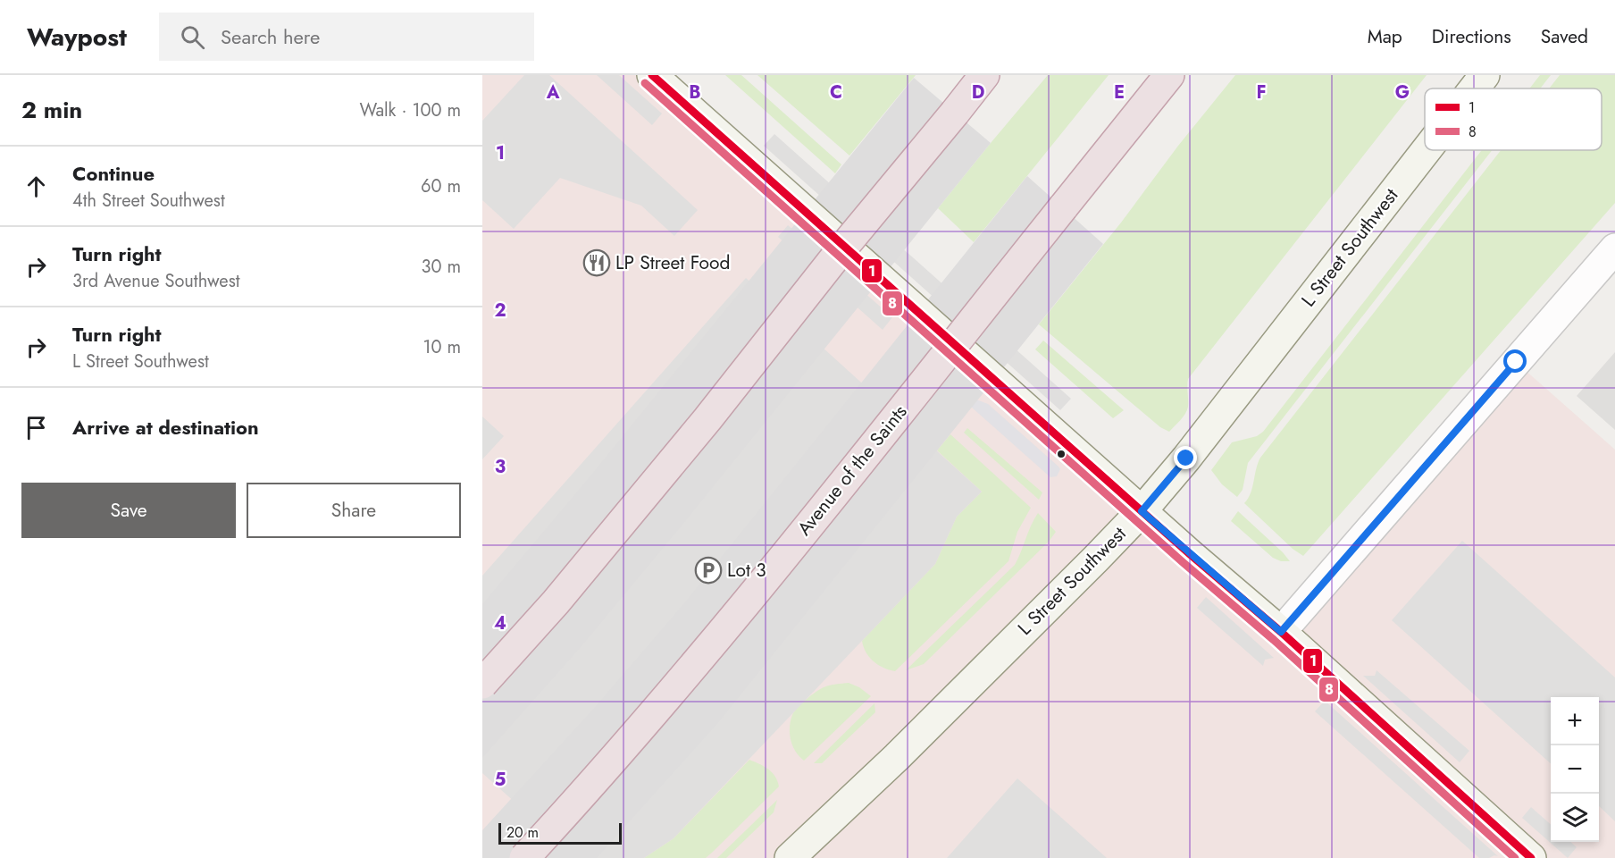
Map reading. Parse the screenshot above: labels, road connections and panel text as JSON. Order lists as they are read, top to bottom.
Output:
{
  "streets": {
    "highway": ["Avenue of the Saints"],
    "main road": ["L Street Southwest"]
  },
  "places": {
    "restaurant": ["LP Street Food"],
    "parking": ["Lot 3"]
  },
  "lines": ["transit line 1", "transit line 8"],
  "legend": ["1", "8"],
  "scale_bar": "20 m",
  "page": {
    "header": "Waypost",
    "search": "Search here",
    "nav": ["Map", "Directions", "Saved"],
    "heading": ["2 min", "Walk · 100 m"],
    "list": [
      ["Continue", "4th Street Southwest", "60 m"],
      ["Turn right", "3rd Avenue Southwest", "30 m"],
      ["Turn right", "L Street Southwest", "10 m"],
      "Arrive at destination"
    ],
    "buttons": ["Save", "Share"],
    "map_buttons": ["+", "−"],
    "scale": "20 m"
  },
  "grid": {
    "columns": [
      "A",
      "B",
      "C",
      "D",
      "E",
      "F",
      "G"
    ],
    "rows": [
      "1",
      "2",
      "3",
      "4",
      "5"
    ]
  }
}
